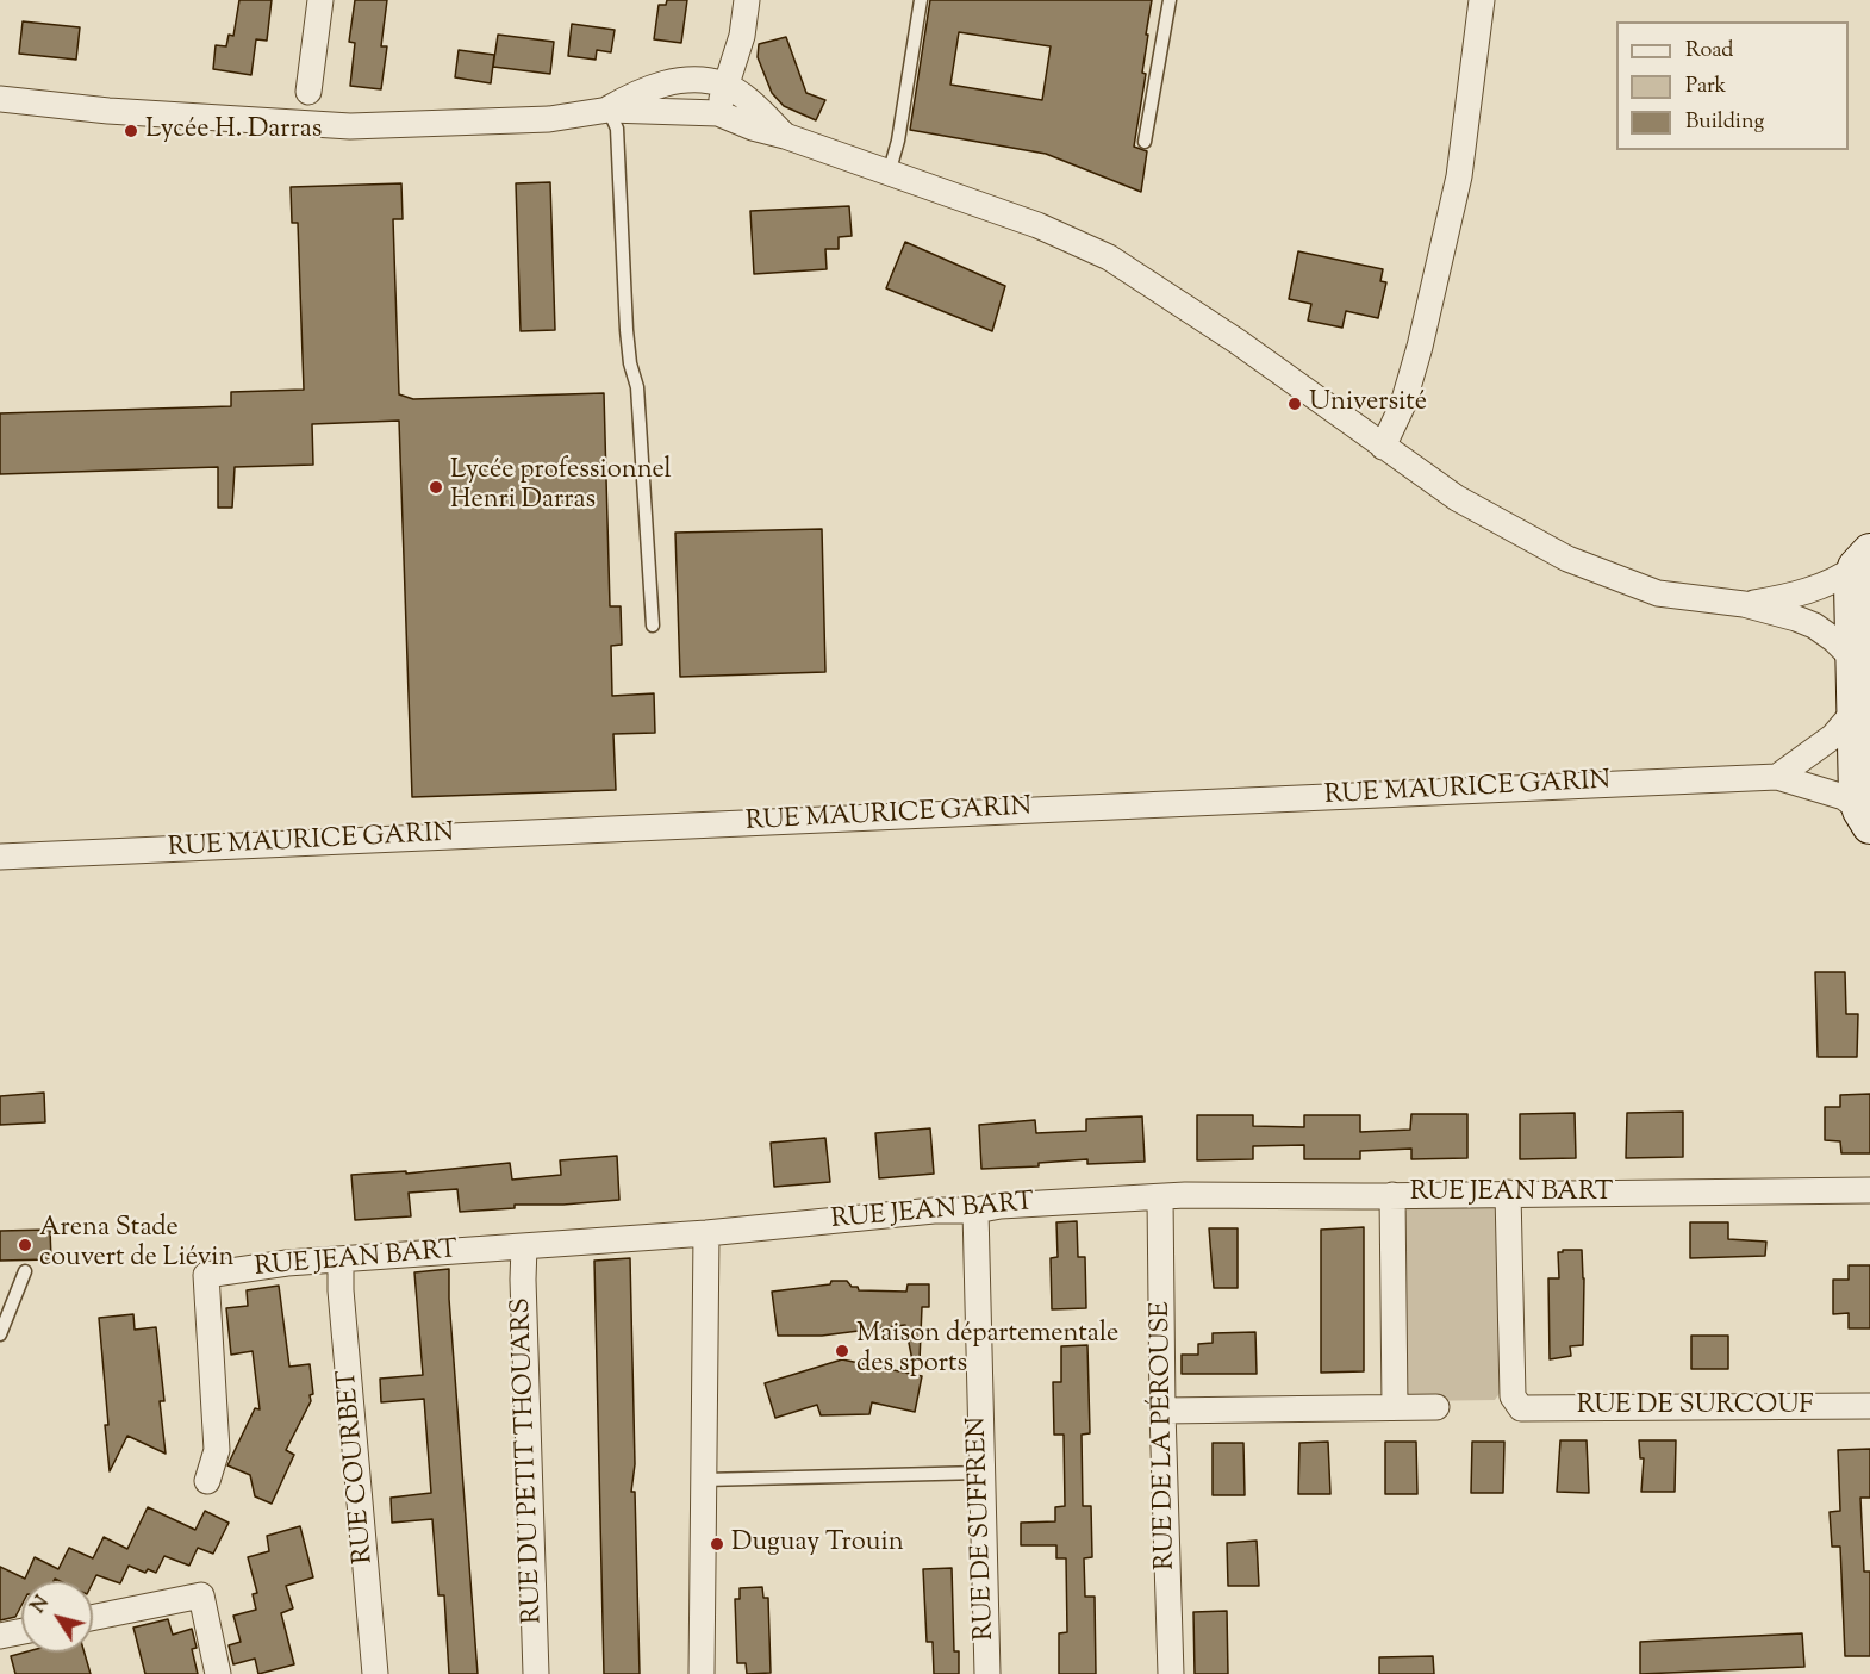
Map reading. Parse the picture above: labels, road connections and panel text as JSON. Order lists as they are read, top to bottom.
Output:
{
  "streets": {
    "street": [
      "RUE MAURICE GARIN",
      "RUE JEAN BART",
      "RUE DE SURCOUF",
      "RUE DE LA PÉROUSE",
      "RUE DU PETIT THOUARS",
      "RUE COURBET",
      "RUE DE SUFFREN"
    ]
  },
  "crossings": [
    ["RUE JEAN BART", "RUE DE SURCOUF"],
    ["RUE JEAN BART", "RUE DE LA PÉROUSE"],
    ["RUE JEAN BART", "RUE DU PETIT THOUARS"],
    ["RUE JEAN BART", "RUE COURBET"],
    ["RUE JEAN BART", "RUE DE SUFFREN"]
  ],
  "places": [
    "Lycée H. Darras",
    "Université",
    "Lycée professionnel Henri Darras",
    "Arena Stade couvert de Liévin",
    "Maison départementale des sports",
    "Duguay Trouin"
  ],
  "legend": ["Road", "Park", "Building"],
  "north": "top left"
}
